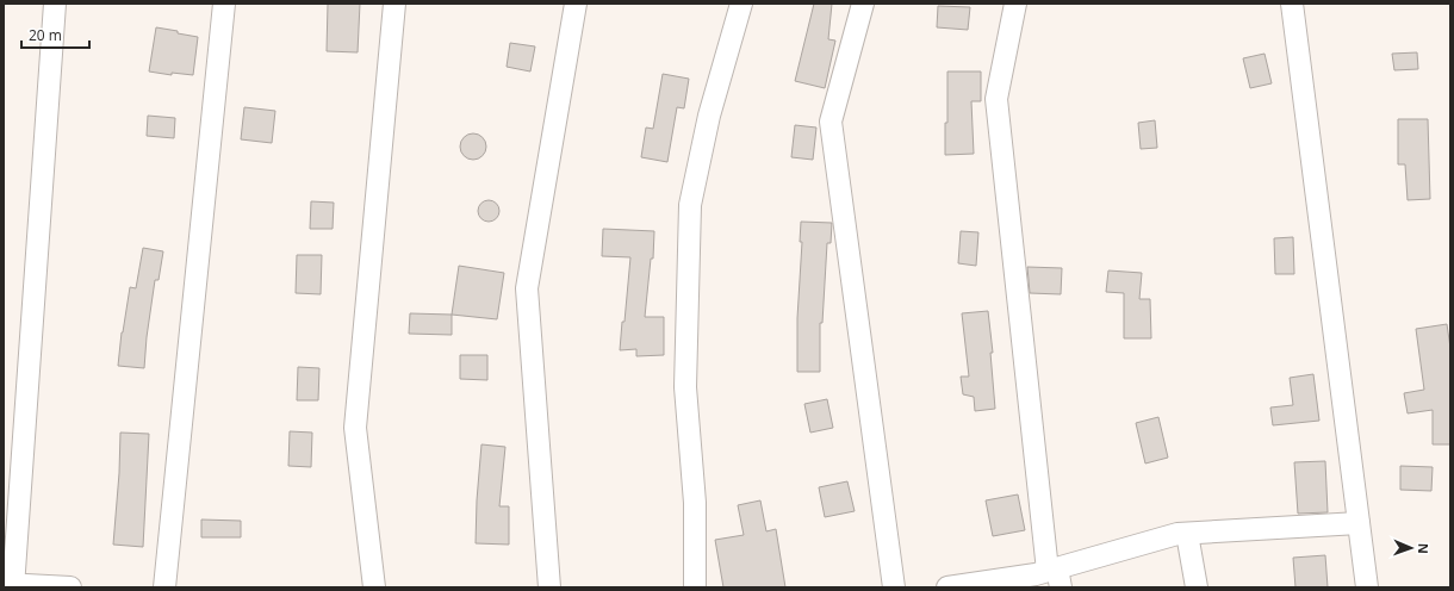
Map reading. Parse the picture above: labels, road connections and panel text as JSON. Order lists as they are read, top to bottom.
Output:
{
  "scale_bar": "20 m",
  "north": "right"
}
